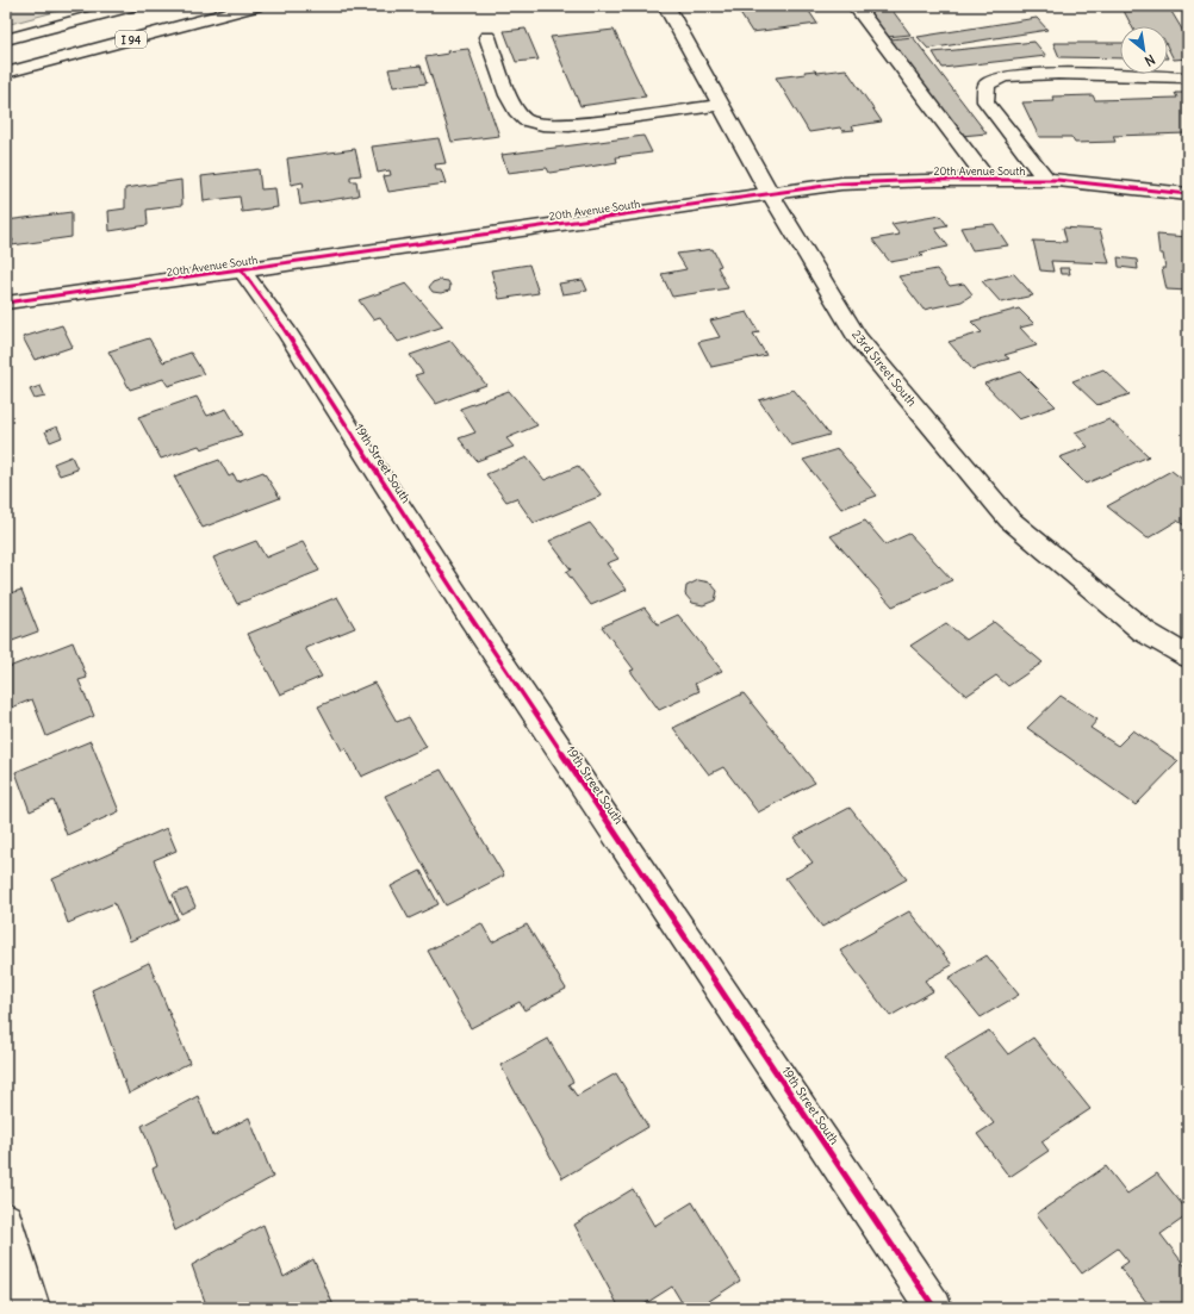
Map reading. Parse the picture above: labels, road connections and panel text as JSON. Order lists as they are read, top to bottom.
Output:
{
  "streets": {
    "main road": [
      "I 94",
      "20th Avenue South",
      "23rd Street South",
      "19th Street South"
    ]
  },
  "crossings": [
    ["20th Avenue South", "23rd Street South"],
    ["20th Avenue South", "19th Street South"]
  ],
  "north": "bottom right"
}
